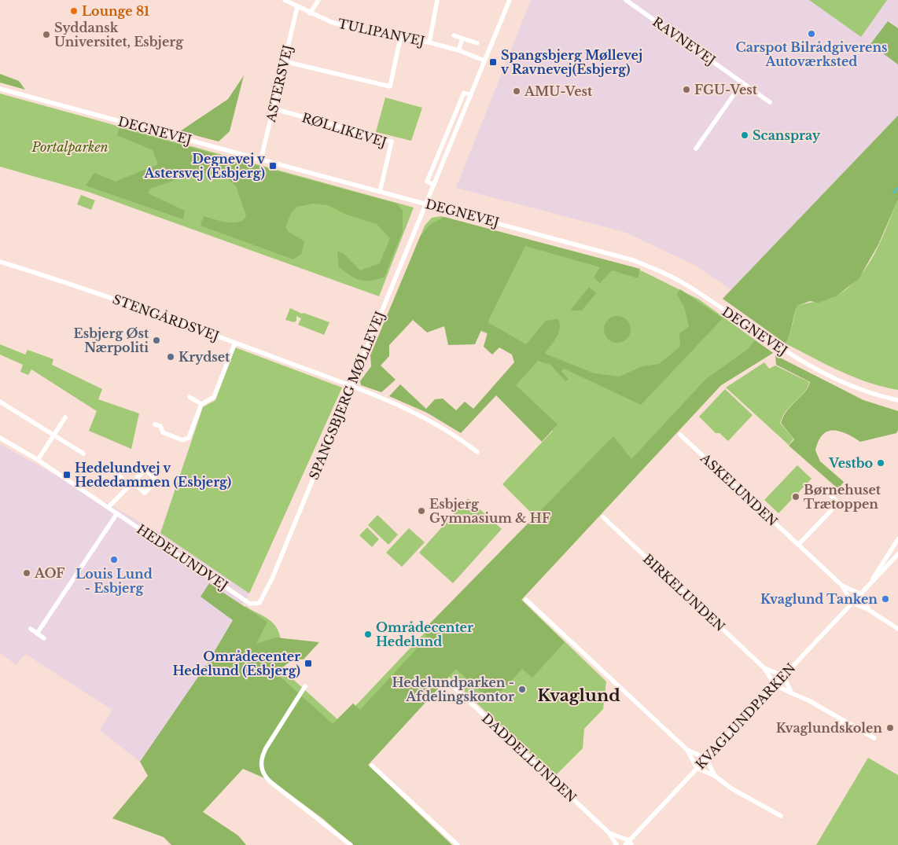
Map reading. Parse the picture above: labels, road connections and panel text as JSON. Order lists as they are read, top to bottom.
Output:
{
  "streets": {
    "street": [
      "TULIPANVEJ",
      "RAVNEVEJ",
      "ASTERSVEJ",
      "RØLLIKEVEJ",
      "DEGNEVEJ",
      "STENGÅRDSVEJ",
      "SPANGSBJERG MØLLEVEJ",
      "ASKELUNDEN",
      "HEDELUNDVEJ",
      "BIRKELUNDEN",
      "KVAGLUNDPARKEN",
      "DADDELLUNDEN"
    ]
  },
  "crossings": [
    ["TULIPANVEJ", "ASTERSVEJ"],
    ["TULIPANVEJ", "SPANGSBJERG MØLLEVEJ"],
    ["ASTERSVEJ", "RØLLIKEVEJ"],
    ["ASTERSVEJ", "DEGNEVEJ"],
    ["RØLLIKEVEJ", "DEGNEVEJ"],
    ["DEGNEVEJ", "SPANGSBJERG MØLLEVEJ"],
    ["STENGÅRDSVEJ", "SPANGSBJERG MØLLEVEJ"],
    ["SPANGSBJERG MØLLEVEJ", "HEDELUNDVEJ"],
    ["ASKELUNDEN", "KVAGLUNDPARKEN"],
    ["BIRKELUNDEN", "KVAGLUNDPARKEN"],
    ["KVAGLUNDPARKEN", "DADDELLUNDEN"]
  ],
  "districts": ["Kvaglund"],
  "parks": ["Portalparken"],
  "places": {
    "other": [
      "Lounge 81",
      "Carspot Bilrådgiverens Autoværksted",
      "Syddansk Universitet, Esbjerg",
      "FGU-Vest",
      "AMU-Vest",
      "Scanspray",
      "Esbjerg Øst Nærpoliti",
      "Krydset",
      "Vestbo",
      "Børnehuset Trætoppen",
      "Esbjerg Gymnasium & HF",
      "Louis Lund - Esbjerg",
      "AOF",
      "Kvaglund Tanken",
      "Områdecenter Hedelund",
      "Hedelundparken - Afdelingskontor",
      "Kvaglundskolen"
    ],
    "transit": [
      "Spangsbjerg Møllevej v Ravnevej(Esbjerg)",
      "Degnevej v Astersvej (Esbjerg)",
      "Hedelundvej v Hededammen (Esbjerg)",
      "Områdecenter Hedelund (Esbjerg)"
    ]
  }
}
